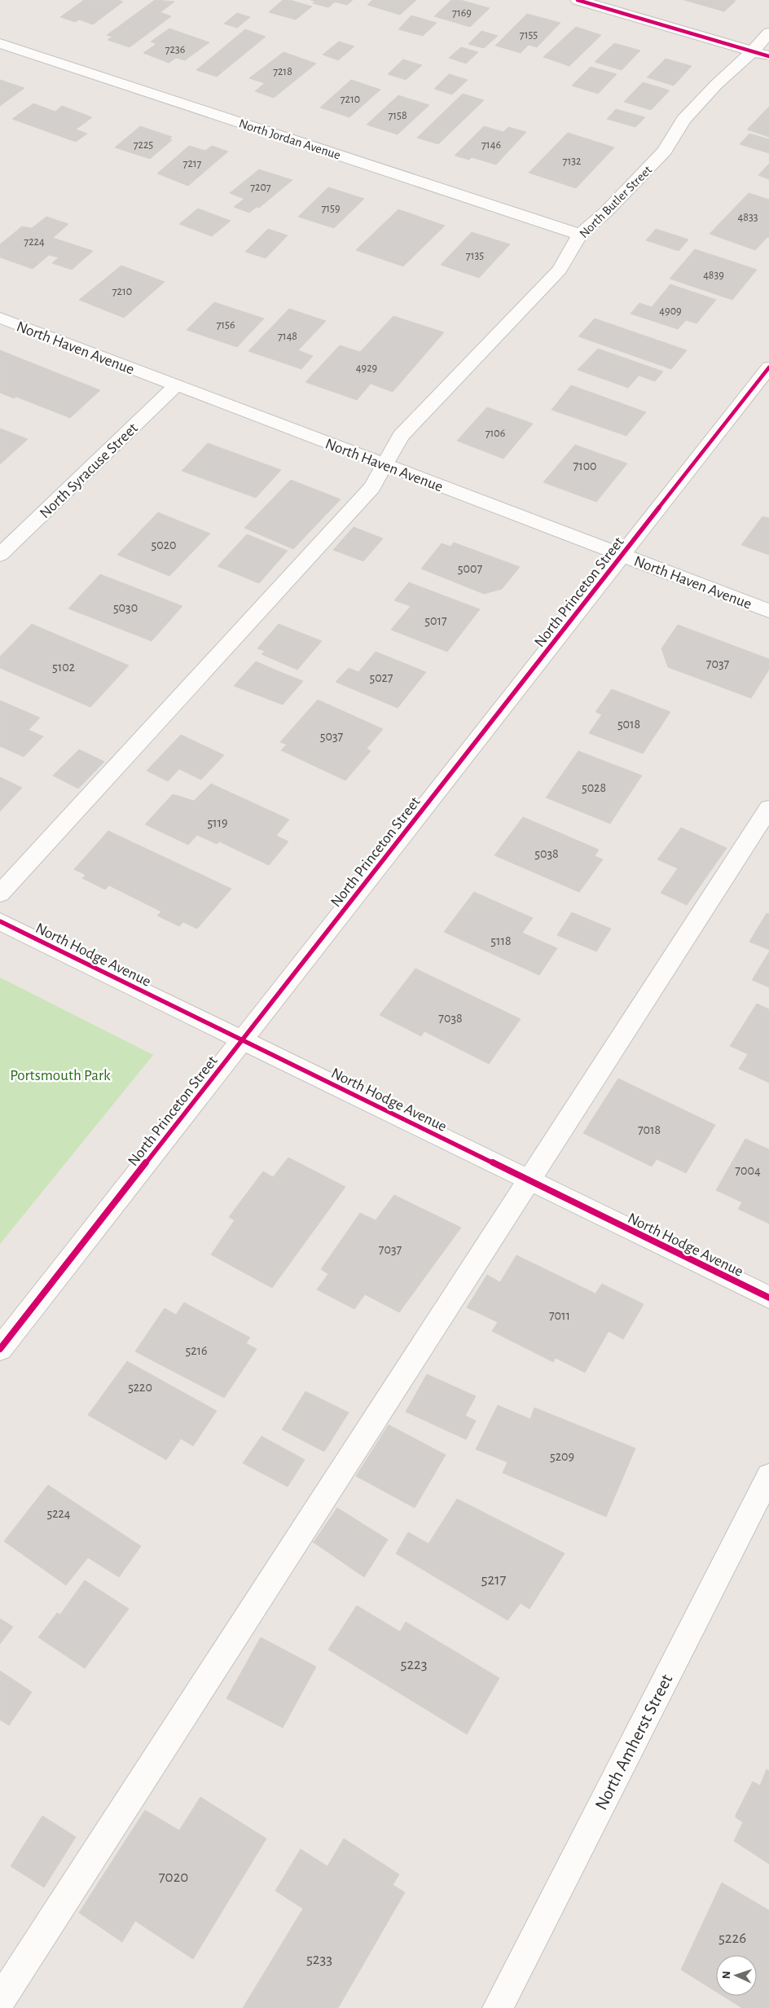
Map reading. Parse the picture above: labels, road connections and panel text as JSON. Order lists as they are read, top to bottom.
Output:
{
  "streets": {
    "street": [
      "North Jordan Avenue",
      "North Butler Street",
      "North Haven Avenue",
      "North Syracuse Street",
      "North Princeton Street",
      "North Hodge Avenue",
      "North Amherst Street"
    ]
  },
  "crossings": [
    ["North Jordan Avenue", "North Butler Street"],
    ["North Butler Street", "North Haven Avenue"],
    ["North Haven Avenue", "North Syracuse Street"],
    ["North Haven Avenue", "North Princeton Street"],
    ["North Princeton Street", "North Hodge Avenue"]
  ],
  "parks": ["Portsmouth Park"],
  "house_numbers": [
    "7169",
    "7155",
    "7236",
    "7218",
    "7210",
    "7158",
    "7225",
    "7146",
    "7132",
    "7217",
    "7207",
    "7159",
    "4833",
    "7224",
    "7135",
    "4839",
    "7210",
    "4909",
    "7156",
    "7148",
    "4929",
    "7106",
    "7100",
    "5020",
    "5007",
    "5030",
    "5017",
    "7037",
    "5102",
    "5027",
    "5018",
    "5037",
    "5028",
    "5119",
    "5038",
    "5118",
    "7038",
    "7018",
    "7004",
    "7037",
    "7011",
    "5216",
    "5220",
    "5209",
    "5224",
    "5217",
    "5223",
    "7020",
    "5226",
    "5233"
  ],
  "north": "left"
}
